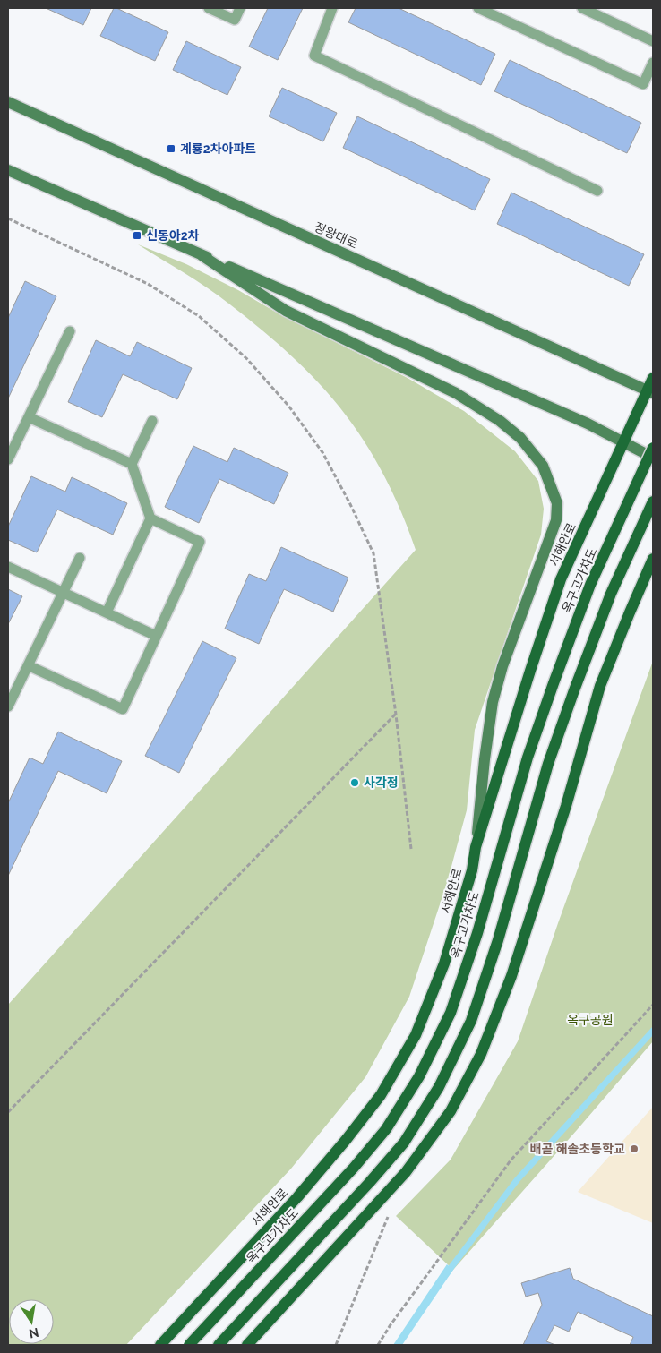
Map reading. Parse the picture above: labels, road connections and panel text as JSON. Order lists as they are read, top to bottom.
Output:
{
  "streets": {
    "main road": ["서해안로", "옥구고가차도"],
    "street": ["정왕대로"]
  },
  "crossings": [
    ["정왕대로", "서해안로"]
  ],
  "parks": ["옥구공원"],
  "places": {
    "transit": ["계룡2차아파트", "신동아2차"],
    "other": ["사각정", "배곧 해솔초등학교"]
  },
  "north": "bottom"
}
